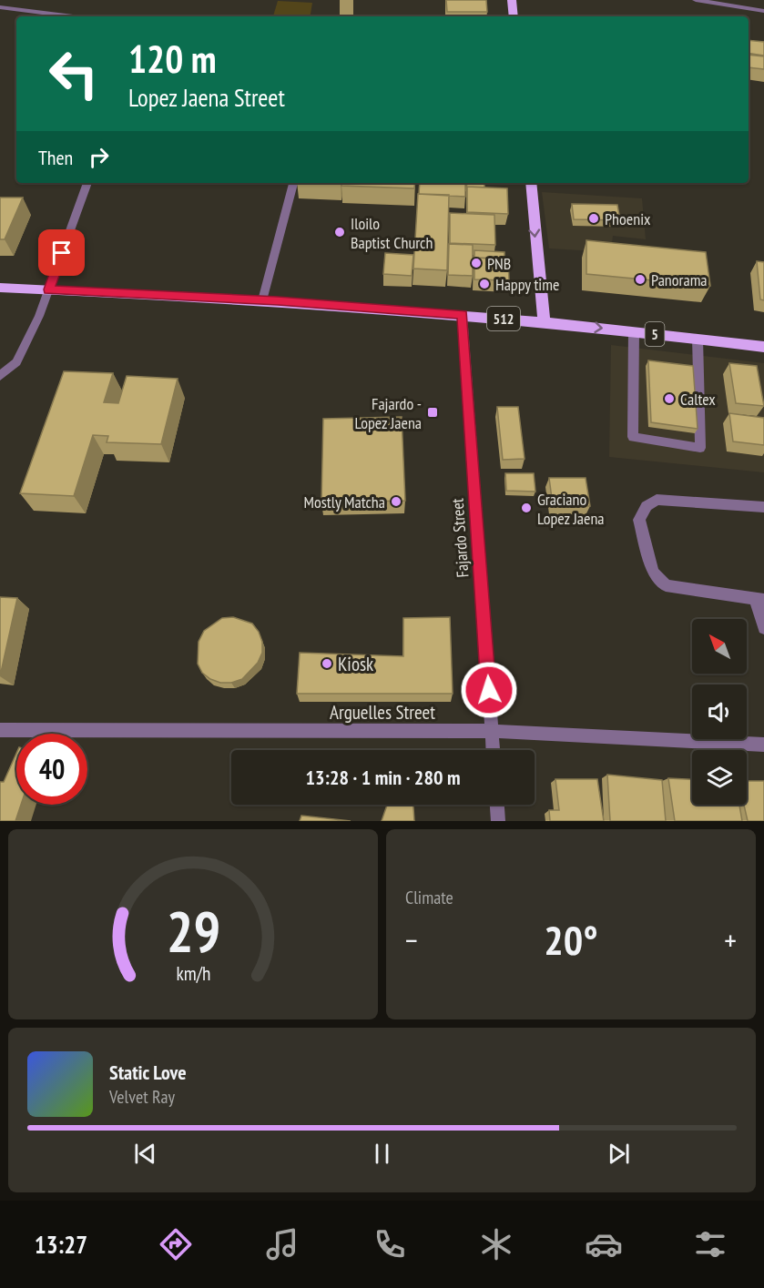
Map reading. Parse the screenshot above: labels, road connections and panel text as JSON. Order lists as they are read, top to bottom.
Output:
{
  "streets": {
    "main road": ["512", "5"],
    "street": ["Fajardo Street", "Arguelles Street"]
  },
  "crossings": [
    ["512", "5"],
    ["512", "Fajardo Street"],
    ["Fajardo Street", "Arguelles Street"]
  ],
  "places": {
    "other": [
      "Phoenix",
      "Iloilo Baptist Church",
      "PNB",
      "Panorama",
      "Happy time",
      "Caltex",
      "Mostly Matcha",
      "Graciano Lopez Jaena",
      "Kiosk"
    ],
    "transit": ["Fajardo - Lopez Jaena"]
  },
  "north": "top left",
  "page": {
    "turn": ["120 m", "Lopez Jaena Street"],
    "then": "Then",
    "limit": "40",
    "trip": "13:28 · 1 min · 280 m",
    "tile": "Climate",
    "heat": ["−", "20°", "+"],
    "song": ["Static Love", "Velvet Ray"],
    "tabs": "13:27",
    "gauge": ["29", "km/h"]
  }
}
